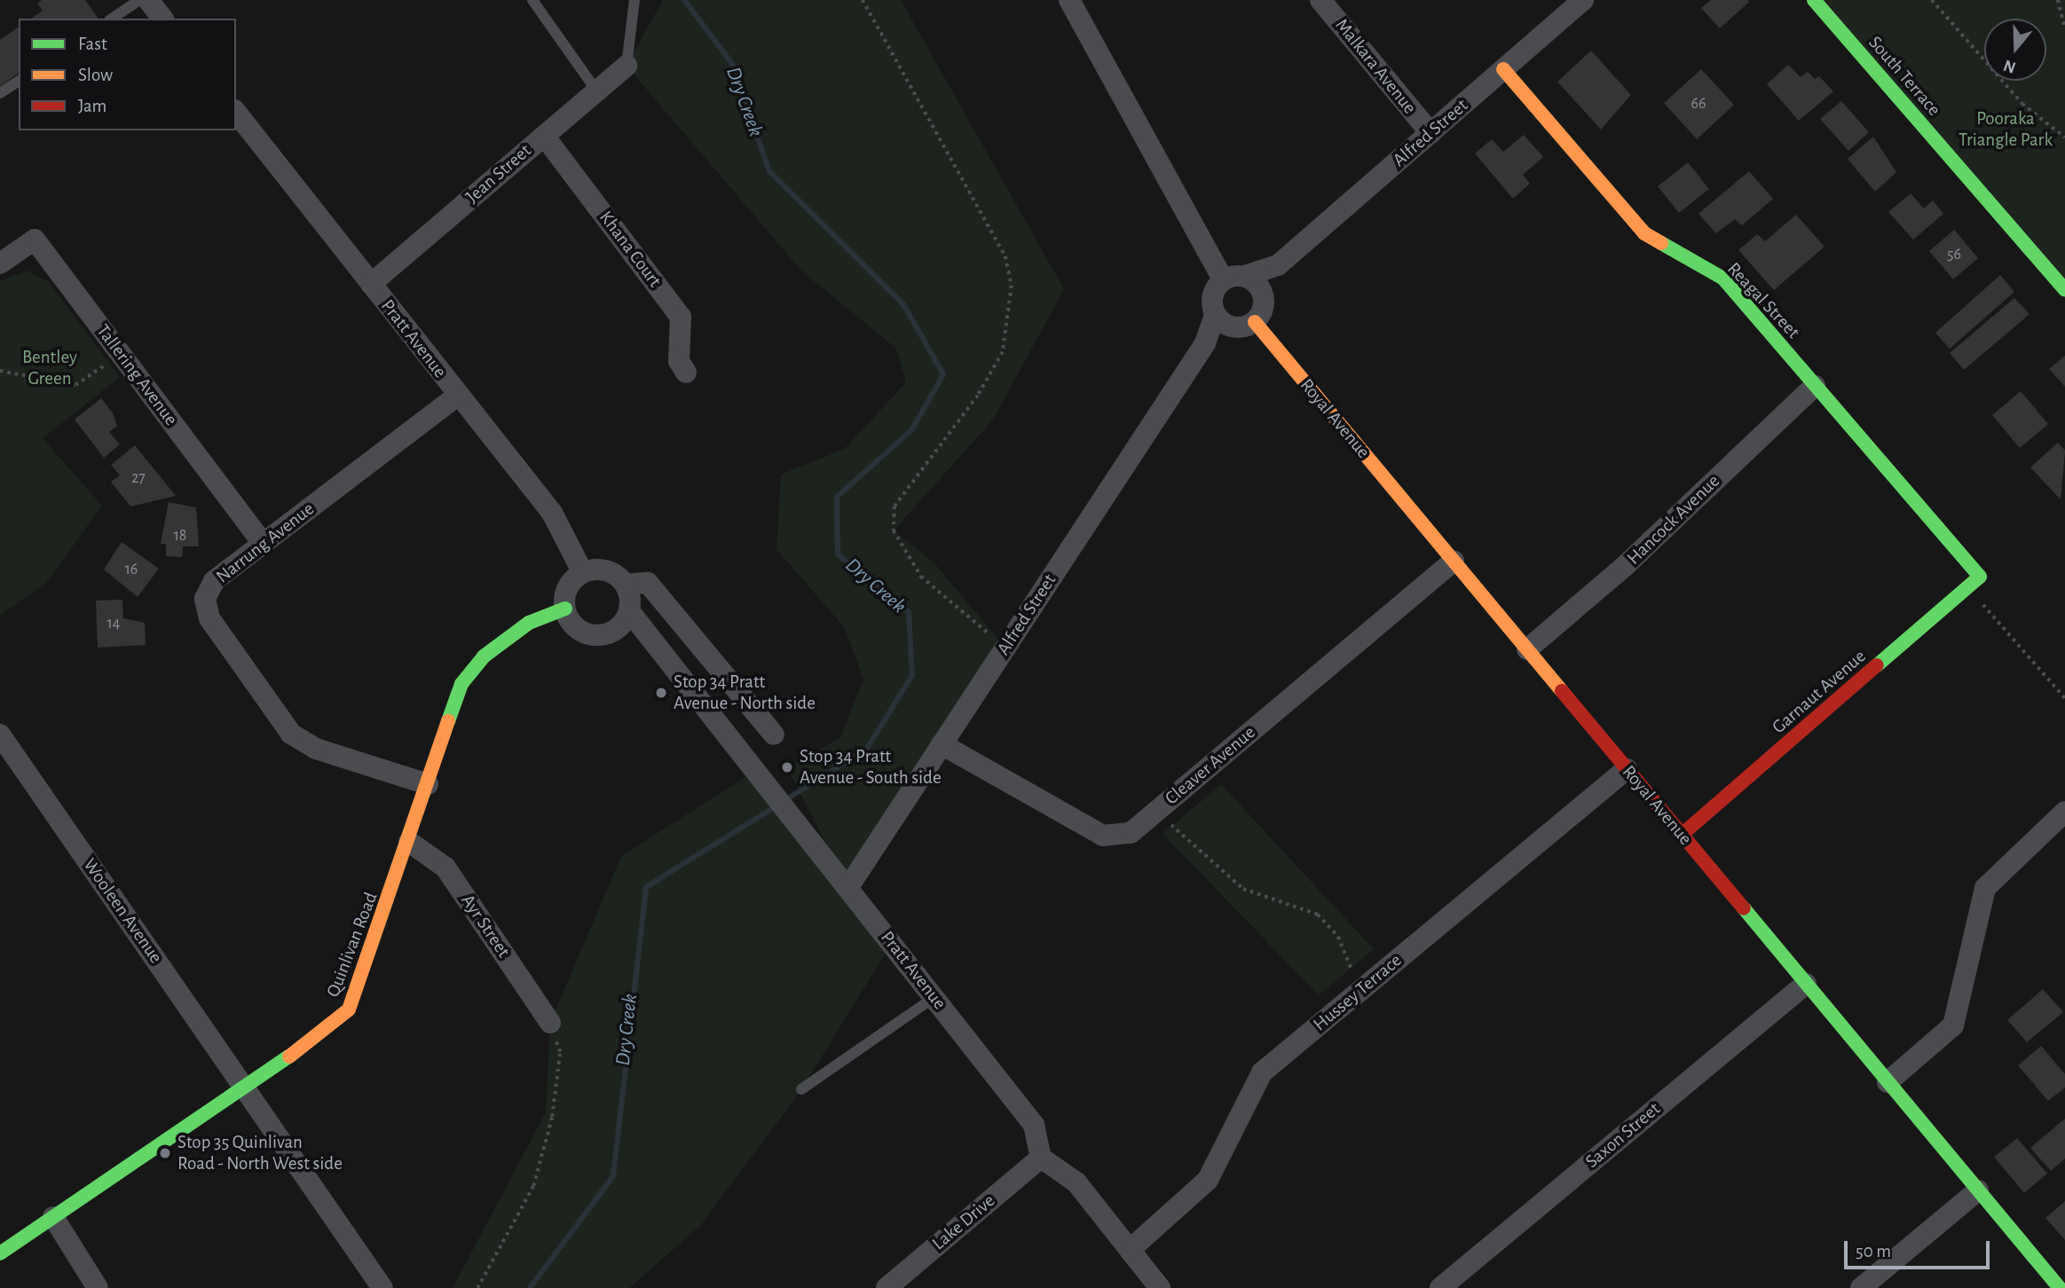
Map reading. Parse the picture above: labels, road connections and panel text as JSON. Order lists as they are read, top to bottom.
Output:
{
  "streets": {
    "street": [
      "Malkara Avenue",
      "South Terrace",
      "Alfred Street",
      "Jean Street",
      "Khana Court",
      "Reagal Street",
      "Pratt Avenue",
      "Tallering Avenue",
      "Royal Avenue",
      "Hancock Avenue",
      "Narrung Avenue",
      "Garnaut Avenue",
      "Cleaver Avenue",
      "Wooleen Avenue",
      "Ayr Street",
      "Quinlivan Road",
      "Hussey Terrace",
      "Saxon Street",
      "Lake Drive"
    ]
  },
  "crossings": [
    ["Malkara Avenue", "Alfred Street"],
    ["Alfred Street", "Reagal Street"],
    ["Alfred Street", "Pratt Avenue"],
    ["Alfred Street", "Royal Avenue"],
    ["Alfred Street", "Cleaver Avenue"],
    ["Jean Street", "Khana Court"],
    ["Jean Street", "Pratt Avenue"],
    ["Reagal Street", "Hancock Avenue"],
    ["Reagal Street", "Garnaut Avenue"],
    ["Pratt Avenue", "Narrung Avenue"],
    ["Pratt Avenue", "Quinlivan Road"],
    ["Pratt Avenue", "Lake Drive"],
    ["Tallering Avenue", "Narrung Avenue"],
    ["Royal Avenue", "Hancock Avenue"],
    ["Royal Avenue", "Garnaut Avenue"],
    ["Royal Avenue", "Cleaver Avenue"],
    ["Royal Avenue", "Hussey Terrace"],
    ["Royal Avenue", "Saxon Street"],
    ["Narrung Avenue", "Quinlivan Road"],
    ["Wooleen Avenue", "Quinlivan Road"],
    ["Ayr Street", "Quinlivan Road"]
  ],
  "water": ["Dry Creek"],
  "parks": ["Pooraka Triangle Park", "Bentley Green"],
  "places": ["Stop 34 Pratt Avenue - North side", "Stop 34 Pratt Avenue - South side", "Stop 35 Quinlivan Road - North West side"],
  "house_numbers": [
    "66",
    "56",
    "27",
    "18",
    "16",
    "14"
  ],
  "legend": ["Fast", "Slow", "Jam"],
  "scale_bar": "50 m",
  "north": "bottom"
}
